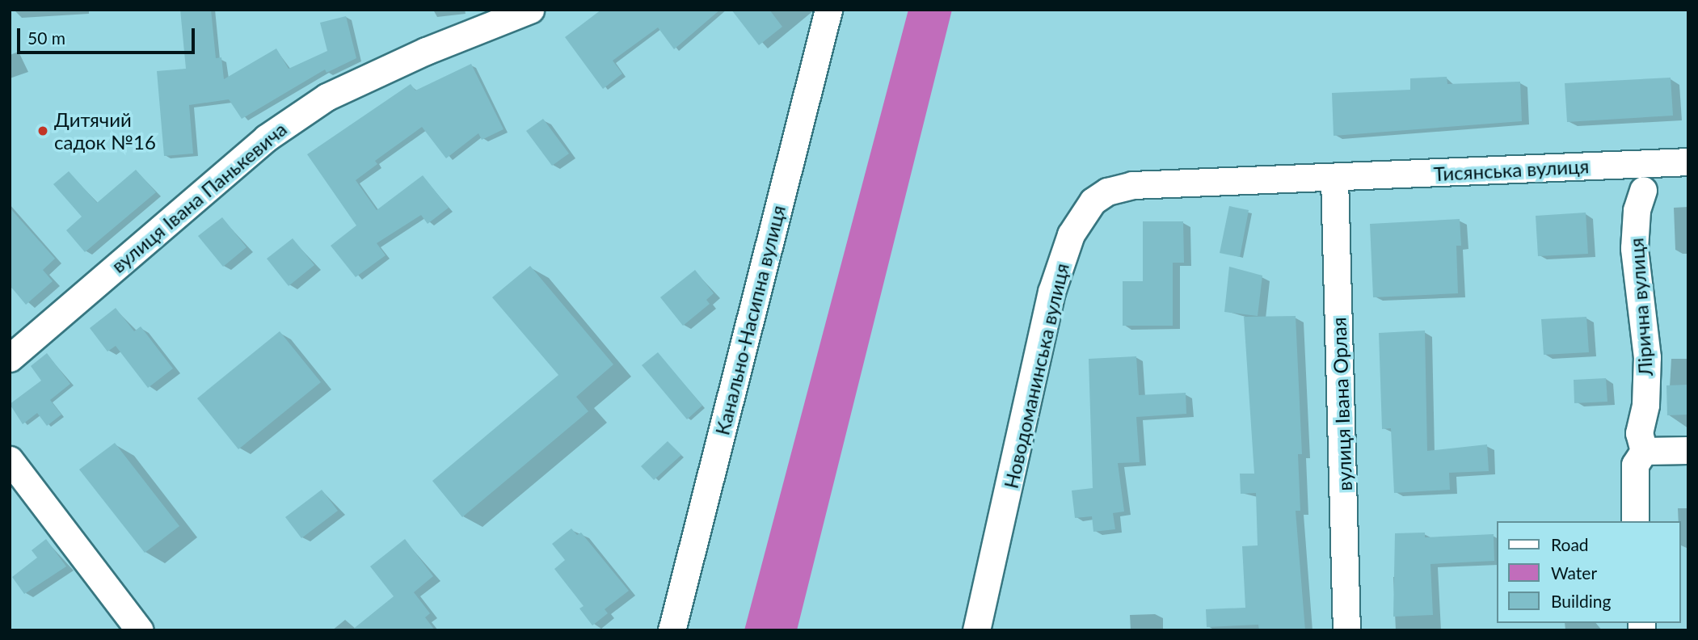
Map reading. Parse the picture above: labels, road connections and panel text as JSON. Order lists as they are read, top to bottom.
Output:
{
  "streets": {
    "street": [
      "Тисянська вулиця",
      "вулиця Івана Панькевича",
      "Лірична вулиця",
      "Канально-Насипна вулиця",
      "Новодоманинська вулиця",
      "вулиця Івана Орлая"
    ]
  },
  "crossings": [
    ["Тисянська вулиця", "Новодоманинська вулиця"],
    ["Тисянська вулиця", "вулиця Івана Орлая"],
    ["Новодоманинська вулиця", "вулиця Івана Орлая"]
  ],
  "places": ["Дитячий садок №16"],
  "legend": ["Road", "Water", "Building"],
  "scale_bar": "50 m"
}
